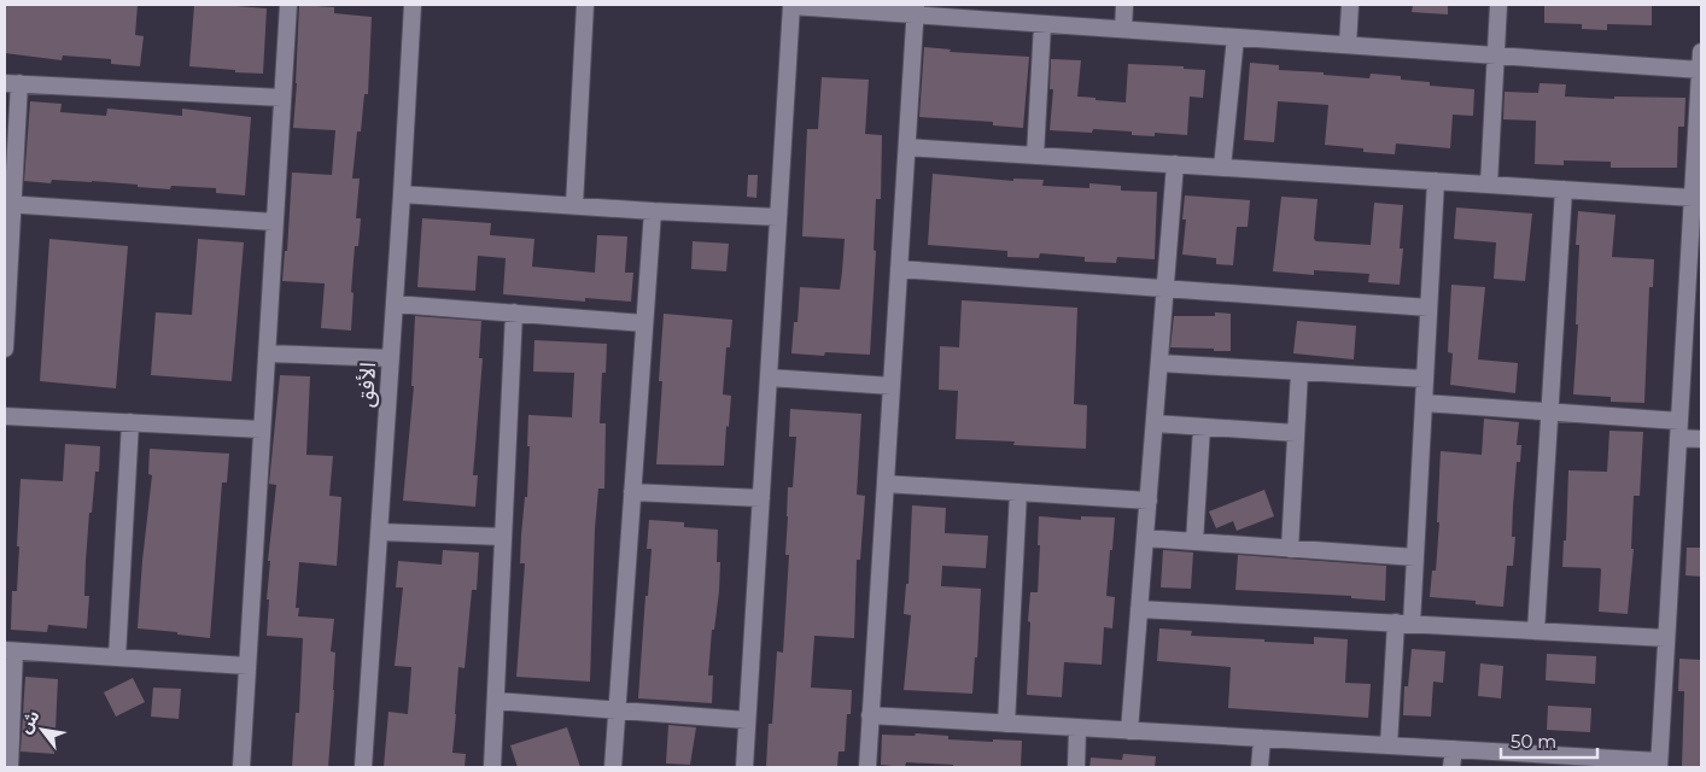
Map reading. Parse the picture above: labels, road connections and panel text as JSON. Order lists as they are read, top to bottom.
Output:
{
  "streets": {
    "street": ["الأفق"]
  },
  "scale_bar": "50 m",
  "north": "top left"
}
